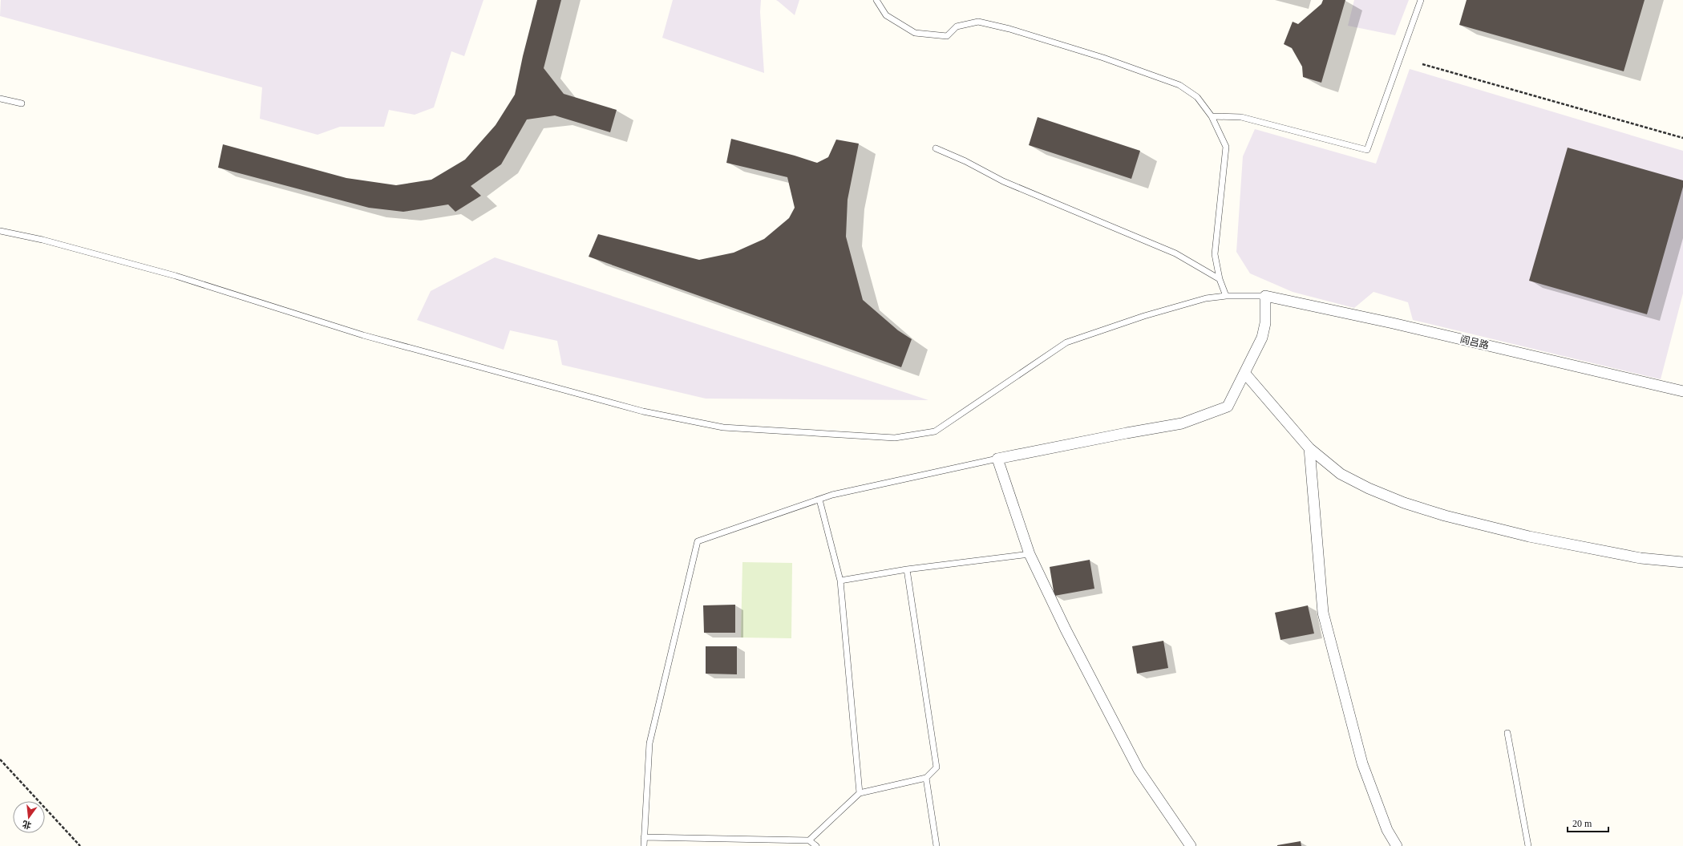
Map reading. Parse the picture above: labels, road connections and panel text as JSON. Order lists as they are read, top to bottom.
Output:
{
  "streets": {
    "street": ["阎吕路"]
  },
  "scale_bar": "20 m",
  "north": "bottom"
}
